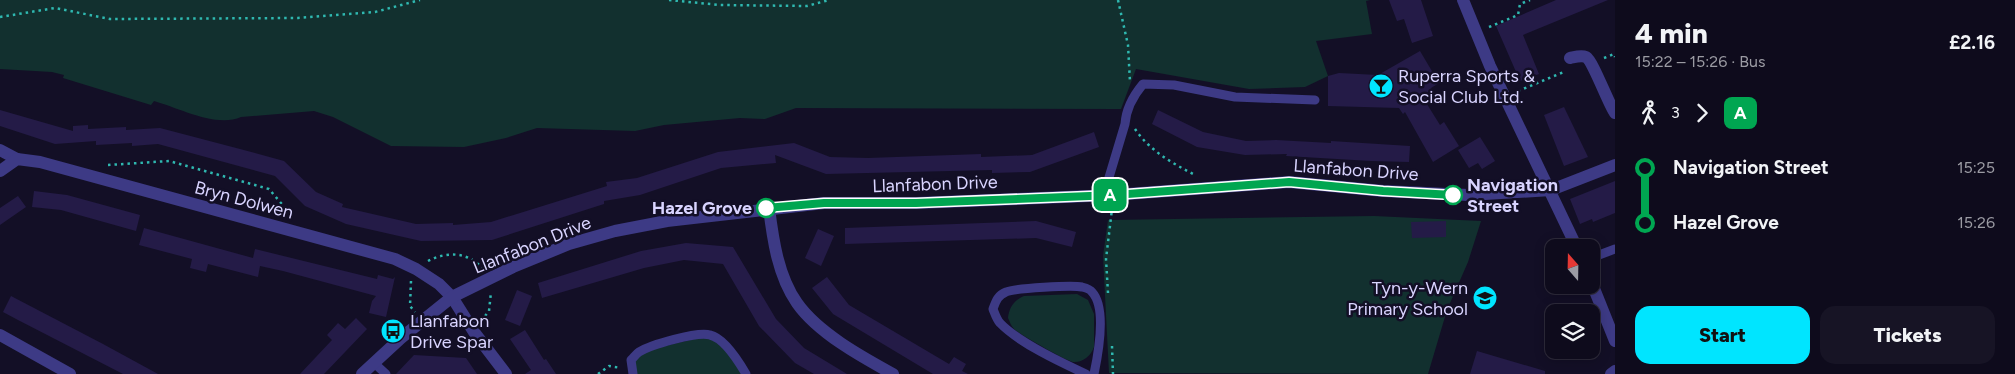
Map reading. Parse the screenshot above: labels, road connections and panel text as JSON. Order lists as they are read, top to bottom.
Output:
{
  "streets": {
    "street": ["Llanfabon Drive", "Bryn Dolwen"]
  },
  "crossings": [
    ["Llanfabon Drive", "Bryn Dolwen"]
  ],
  "places": {
    "bar": ["Ruperra Sports & Social Club Ltd."],
    "other": ["Navigation Street", "Hazel Grove"],
    "school or university": ["Tyn-y-Wern Primary School"],
    "bus stop": ["Llanfabon Drive Spar"]
  },
  "lines": ["bus line A"],
  "north": "top",
  "page": {
    "on_map": "A",
    "heading": ["4 min", "15:22 – 15:26 · Bus", "£2.16"],
    "legs": ["3", "A"],
    "list": [
      {
        "name": "Navigation Street",
        "value": "15:25"
      },
      {
        "name": "Hazel Grove",
        "value": "15:26"
      }
    ],
    "buttons": ["Start", "Tickets"]
  }
}
